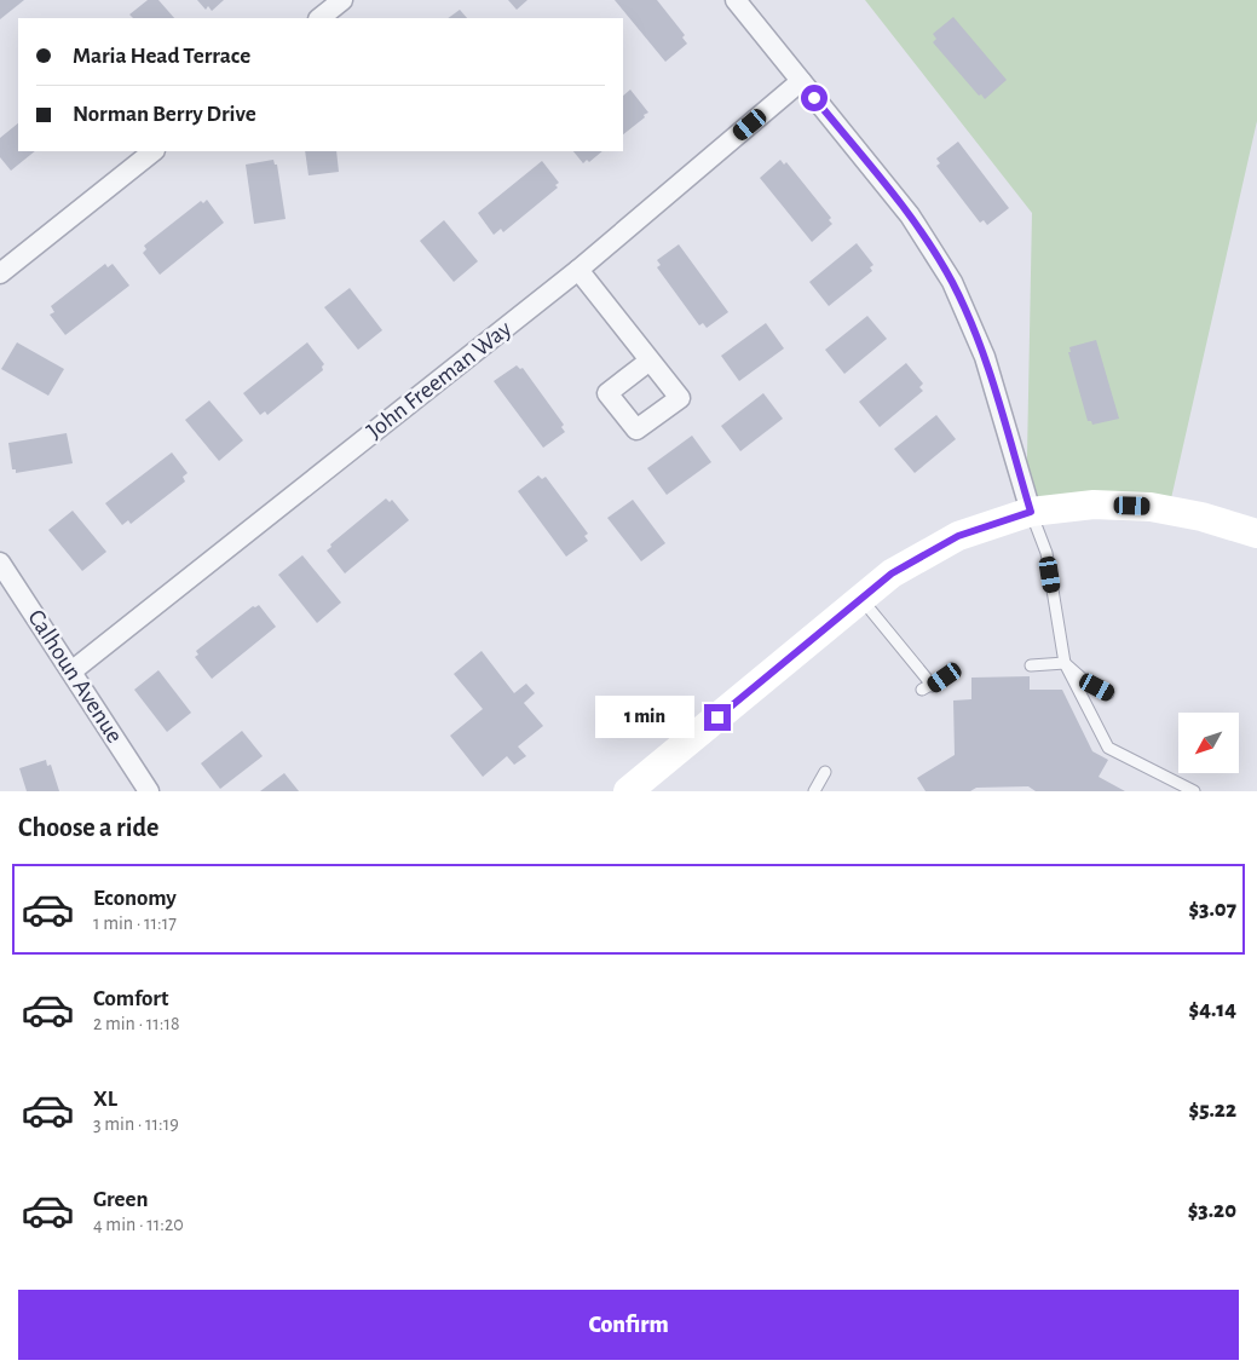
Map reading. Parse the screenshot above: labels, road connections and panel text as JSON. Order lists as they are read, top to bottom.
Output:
{
  "streets": {
    "street": ["John Freeman Way", "Calhoun Avenue"]
  },
  "crossings": [
    ["John Freeman Way", "Calhoun Avenue"]
  ],
  "north": "bottom left",
  "page": {
    "banner": ["Maria Head Terrace", "Norman Berry Drive"],
    "bubble": "1 min",
    "heading": "Choose a ride",
    "list": [
      {
        "name": "Economy",
        "note": "1 min · 11:17",
        "value": "$3.07"
      },
      {
        "name": "Comfort",
        "note": "2 min · 11:18",
        "value": "$4.14"
      },
      {
        "name": "XL",
        "note": "3 min · 11:19",
        "value": "$5.22"
      },
      {
        "name": "Green",
        "note": "4 min · 11:20",
        "value": "$3.20"
      }
    ],
    "buttons": "Confirm"
  }
}
